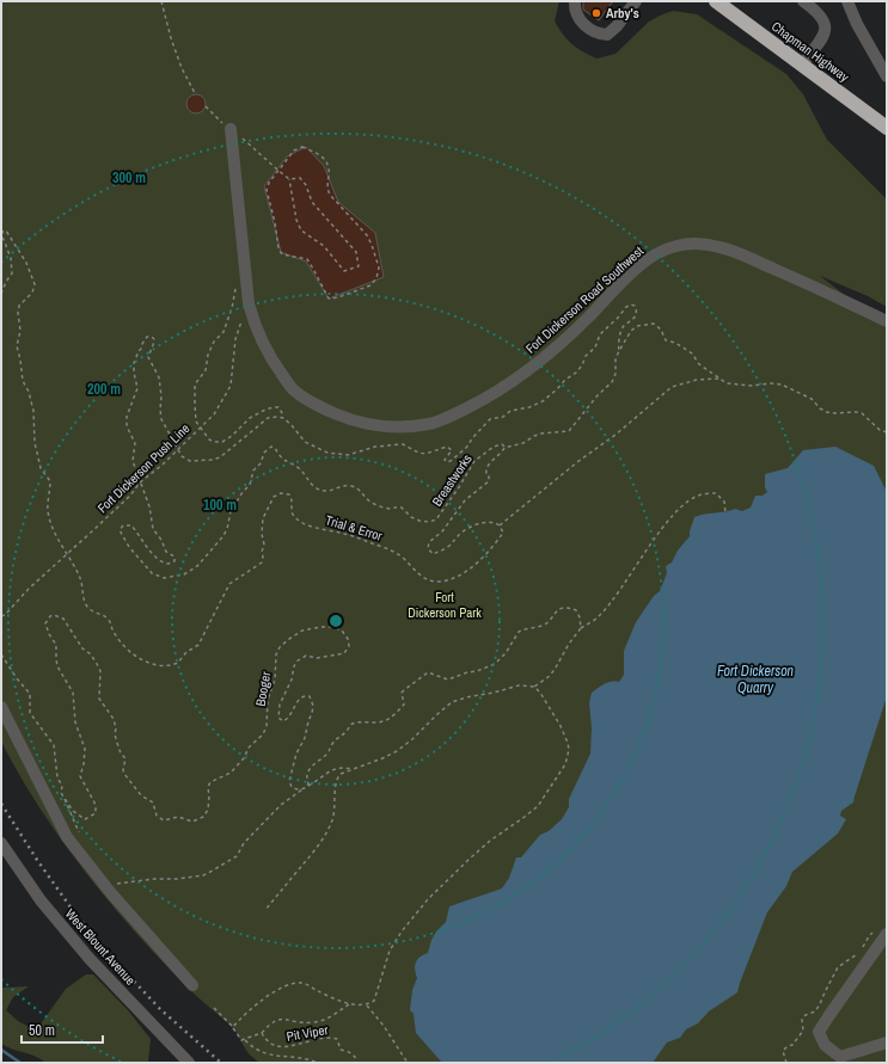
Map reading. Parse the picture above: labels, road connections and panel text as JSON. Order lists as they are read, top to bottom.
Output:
{
  "streets": {
    "highway": ["Chapman Highway"],
    "street": ["Fort Dickerson Road Southwest", "West Blount Avenue"],
    "path": [
      "Fort Dickerson Push Line",
      "Breastworks",
      "Trial & Error",
      "Booger",
      "Pit Viper"
    ]
  },
  "crossings": [
    ["Fort Dickerson Road Southwest", "Fort Dickerson Push Line"],
    ["Fort Dickerson Push Line", "Breastworks"],
    ["Fort Dickerson Push Line", "Trial & Error"]
  ],
  "water": ["Fort Dickerson Quarry"],
  "parks": ["Fort Dickerson Park"],
  "places": ["Arby's"],
  "scale_bar": "50 m",
  "rings": ["300 m", "200 m", "100 m"]
}
